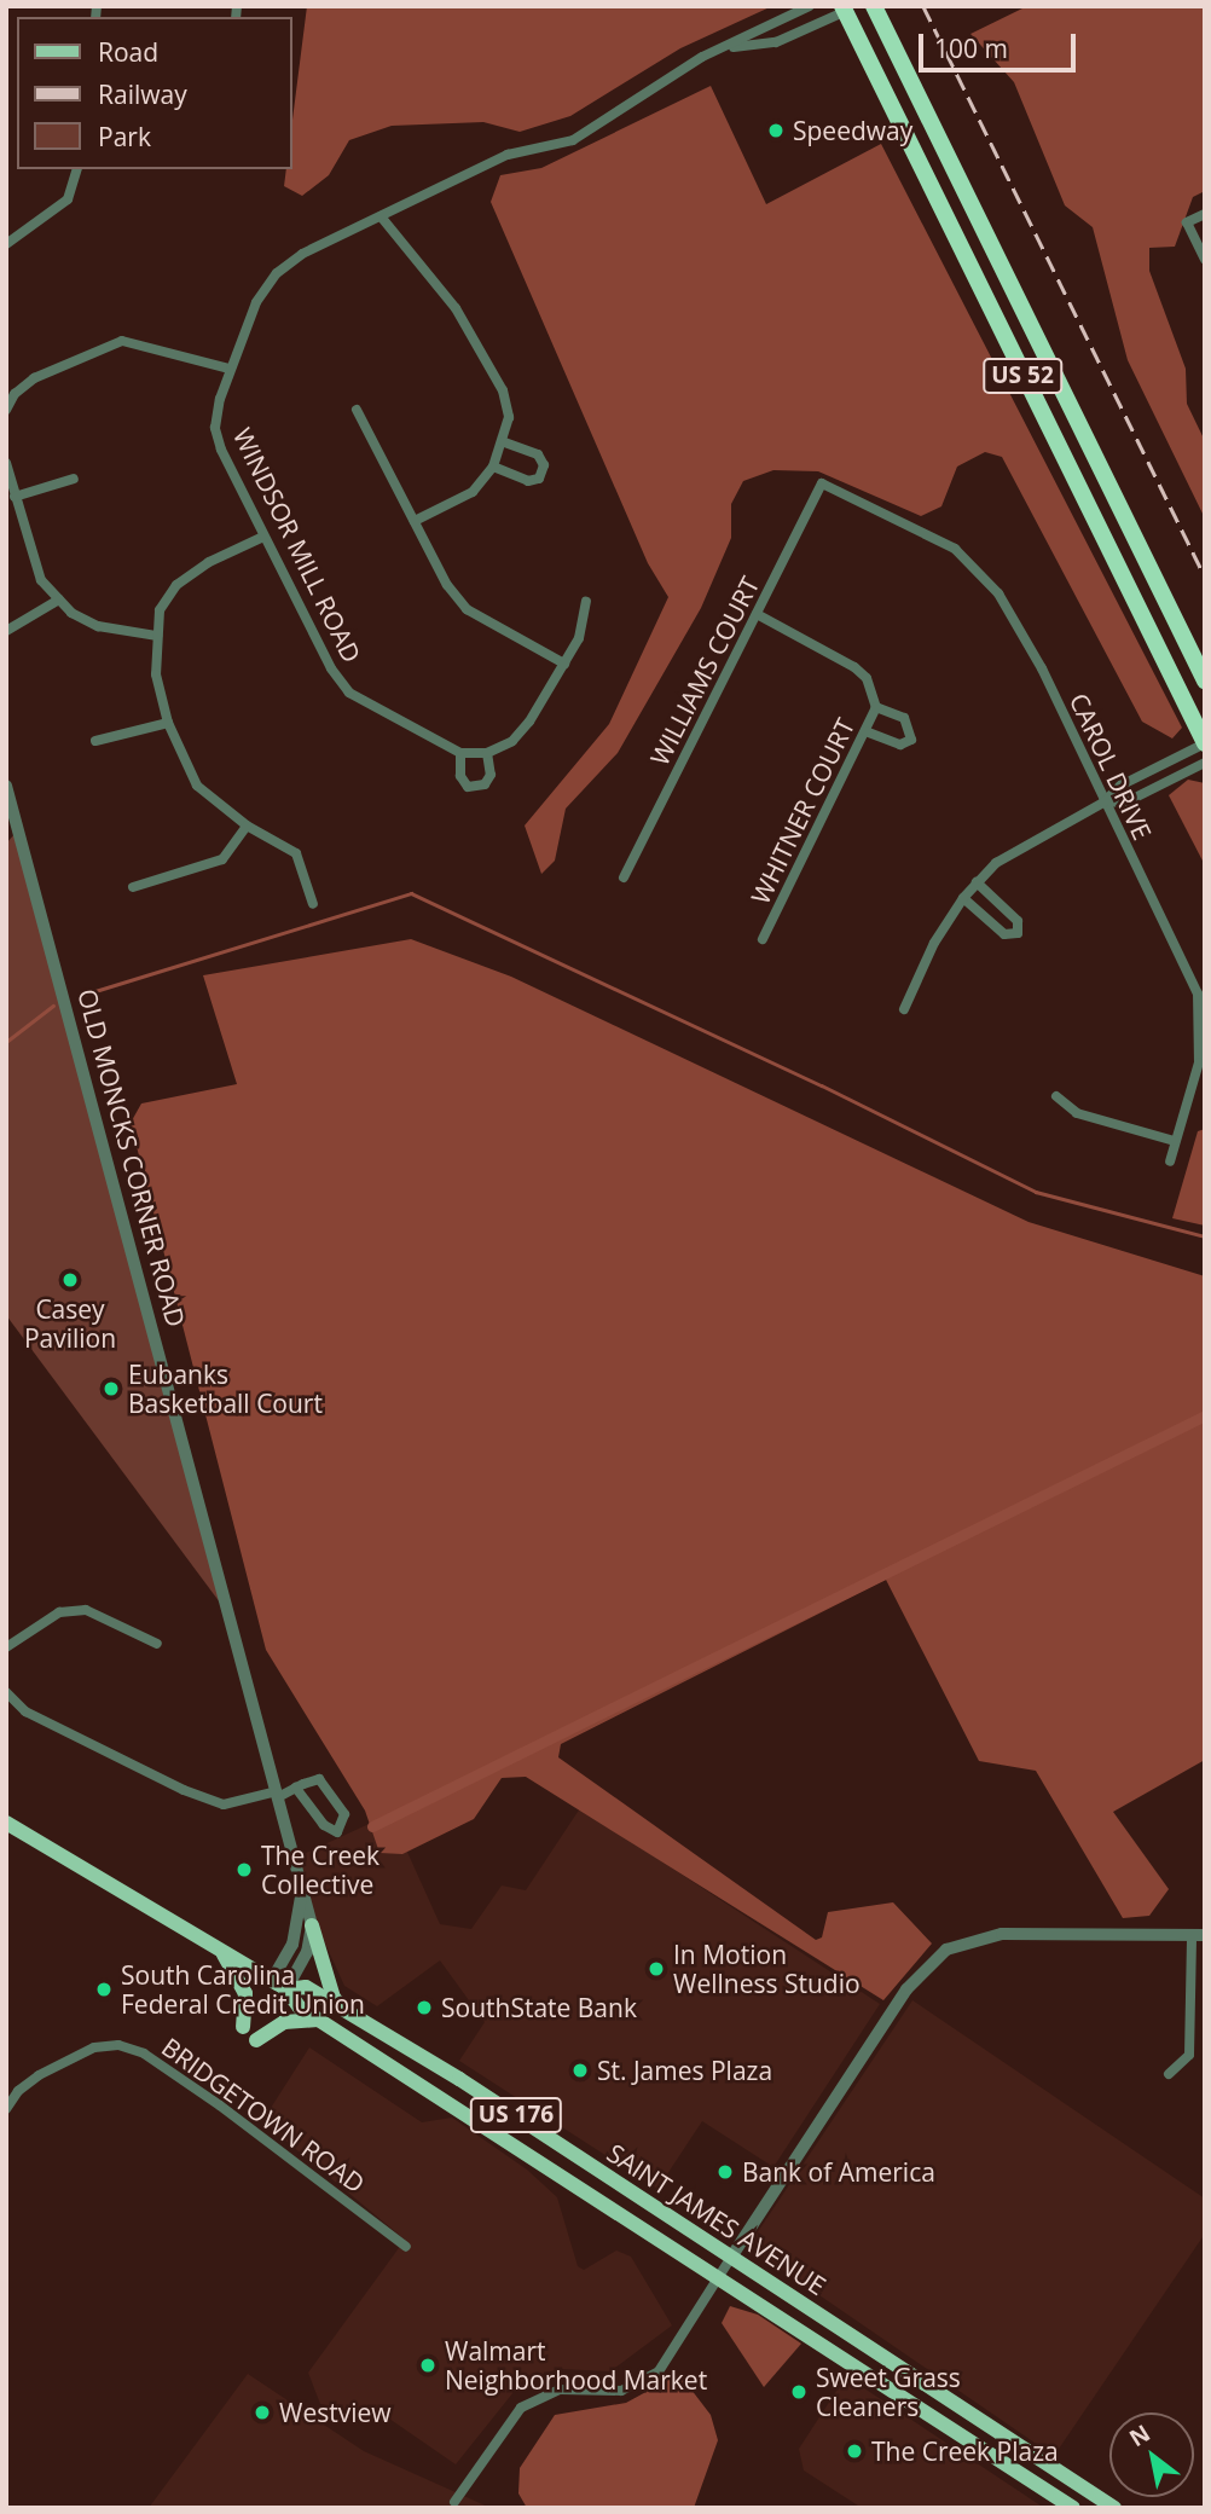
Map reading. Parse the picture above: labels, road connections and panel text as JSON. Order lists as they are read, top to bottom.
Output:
{
  "streets": {
    "highway": ["US 52"],
    "main road": ["US 176", "SAINT JAMES AVENUE"],
    "street": [
      "WINDSOR MILL ROAD",
      "WILLIAMS COURT",
      "CAROL DRIVE",
      "WHITNER COURT",
      "OLD MONCKS CORNER ROAD",
      "BRIDGETOWN ROAD"
    ]
  },
  "crossings": [
    ["US 52", "WINDSOR MILL ROAD"],
    ["WILLIAMS COURT", "CAROL DRIVE"],
    ["WILLIAMS COURT", "WHITNER COURT"]
  ],
  "places": [
    "Speedway",
    "Casey Pavilion",
    "Eubanks Basketball Court",
    "The Creek Collective",
    "In Motion Wellness Studio",
    "South Carolina Federal Credit Union",
    "SouthState Bank",
    "St. James Plaza",
    "Bank of America",
    "Walmart Neighborhood Market",
    "Sweet Grass Cleaners",
    "Westview",
    "The Creek Plaza"
  ],
  "legend": ["Road", "Railway", "Park"],
  "scale_bar": "100 m",
  "north": "top left"
}
